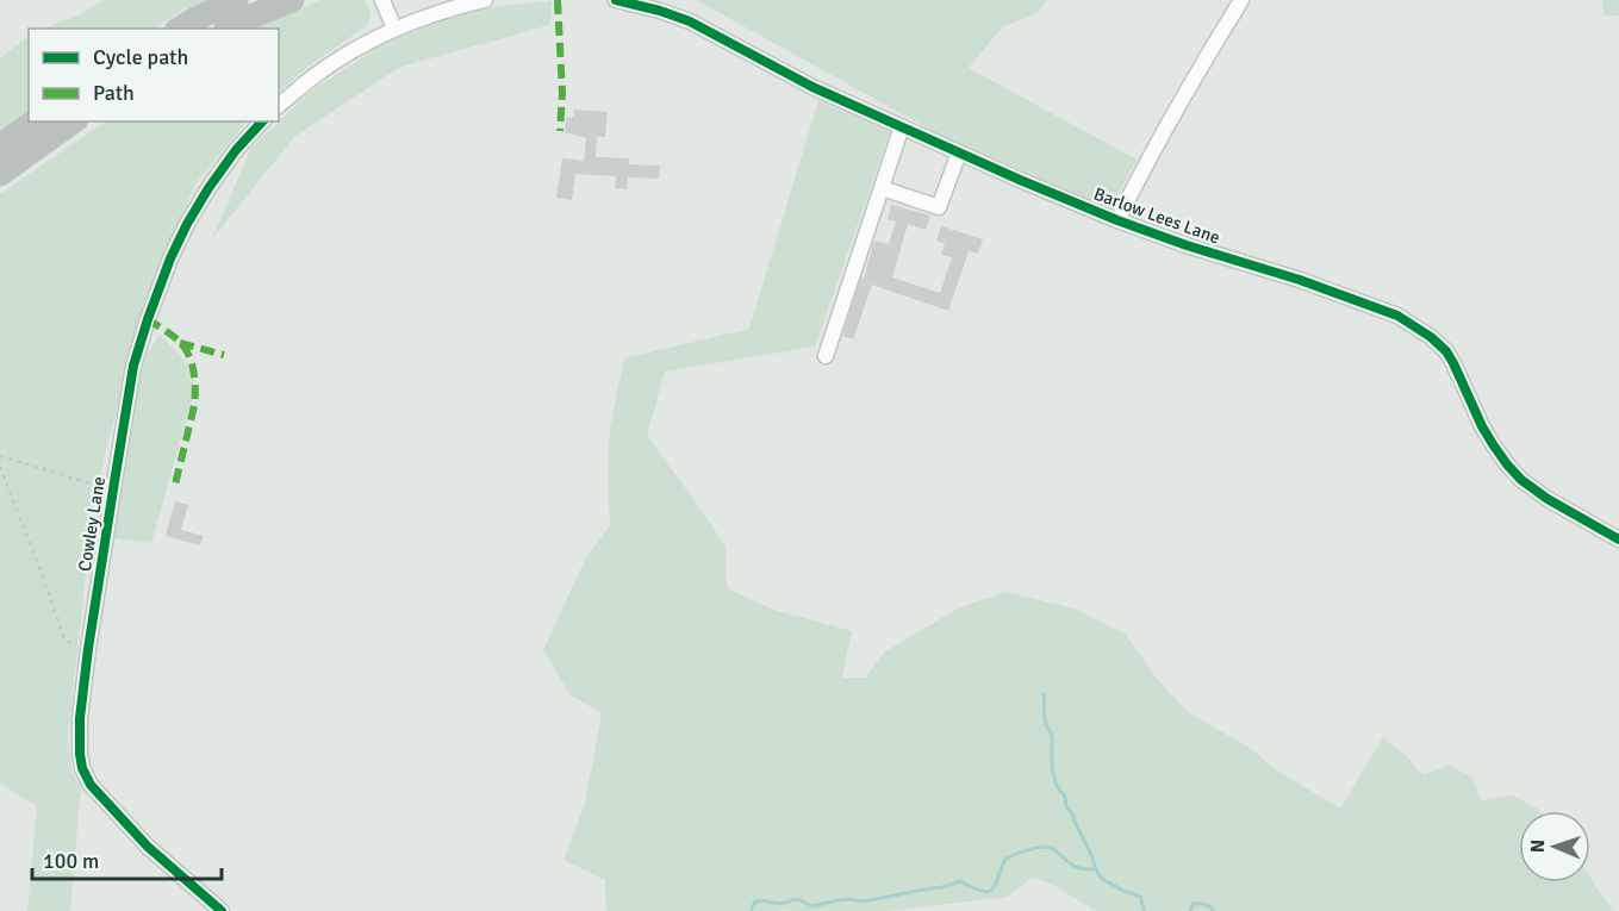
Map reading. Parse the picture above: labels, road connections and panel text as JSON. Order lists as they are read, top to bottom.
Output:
{
  "streets": {
    "street": ["Barlow Lees Lane", "Cowley Lane"]
  },
  "legend": ["Cycle path", "Path"],
  "scale_bar": "100 m",
  "north": "left"
}
